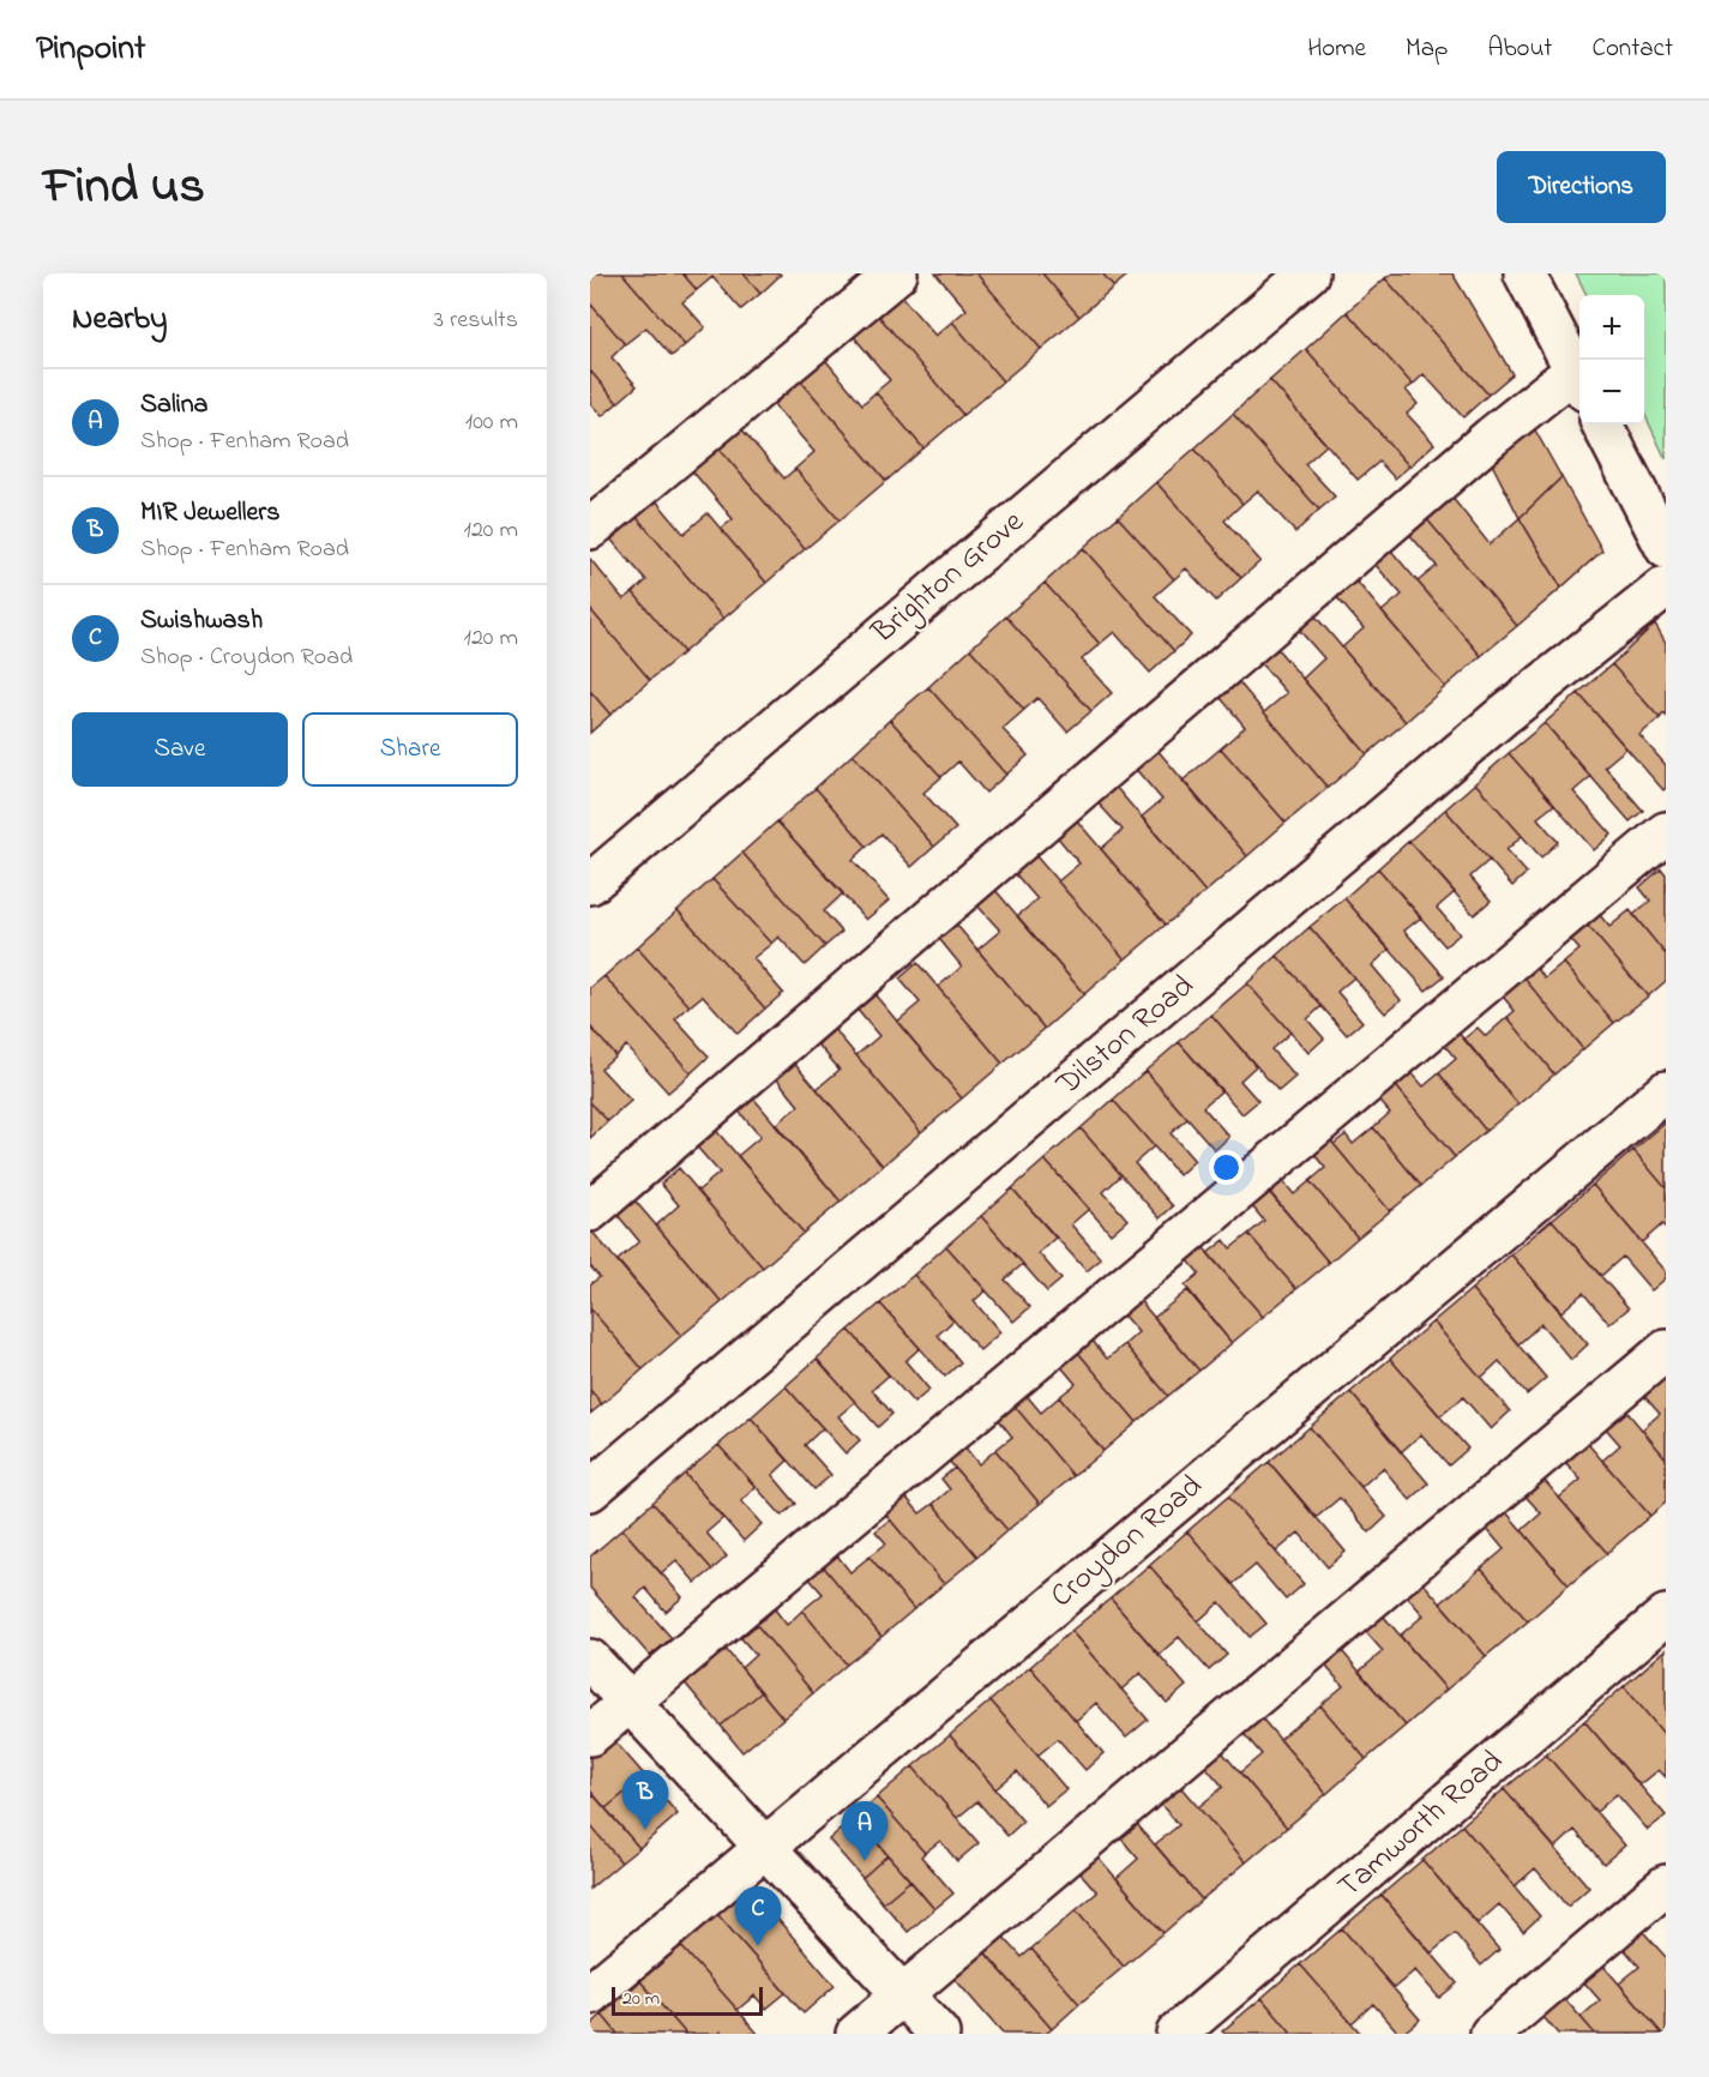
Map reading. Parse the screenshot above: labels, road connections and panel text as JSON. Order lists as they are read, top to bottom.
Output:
{
  "streets": {
    "street": [
      "Brighton Grove",
      "Dilston Road",
      "Croydon Road",
      "Tamworth Road"
    ]
  },
  "scale_bar": "20 m",
  "page": {
    "header": "Pinpoint",
    "nav": [
      "Home",
      "Map",
      "About",
      "Contact"
    ],
    "title": "Find us",
    "buttons": [
      "Directions",
      ["Save", "Share"]
    ],
    "heading": ["Nearby", "3 results"],
    "map_buttons": ["+", "−"],
    "list": [
      {
        "mark": "A",
        "name": "Salina",
        "note": "Shop · Fenham Road",
        "value": "100 m"
      },
      {
        "mark": "B",
        "name": "MIR Jewellers",
        "note": "Shop · Fenham Road",
        "value": "120 m"
      },
      {
        "mark": "C",
        "name": "Swishwash",
        "note": "Shop · Croydon Road",
        "value": "120 m"
      }
    ],
    "pins": ["B", "A", "C"],
    "scale": "20 m"
  }
}
